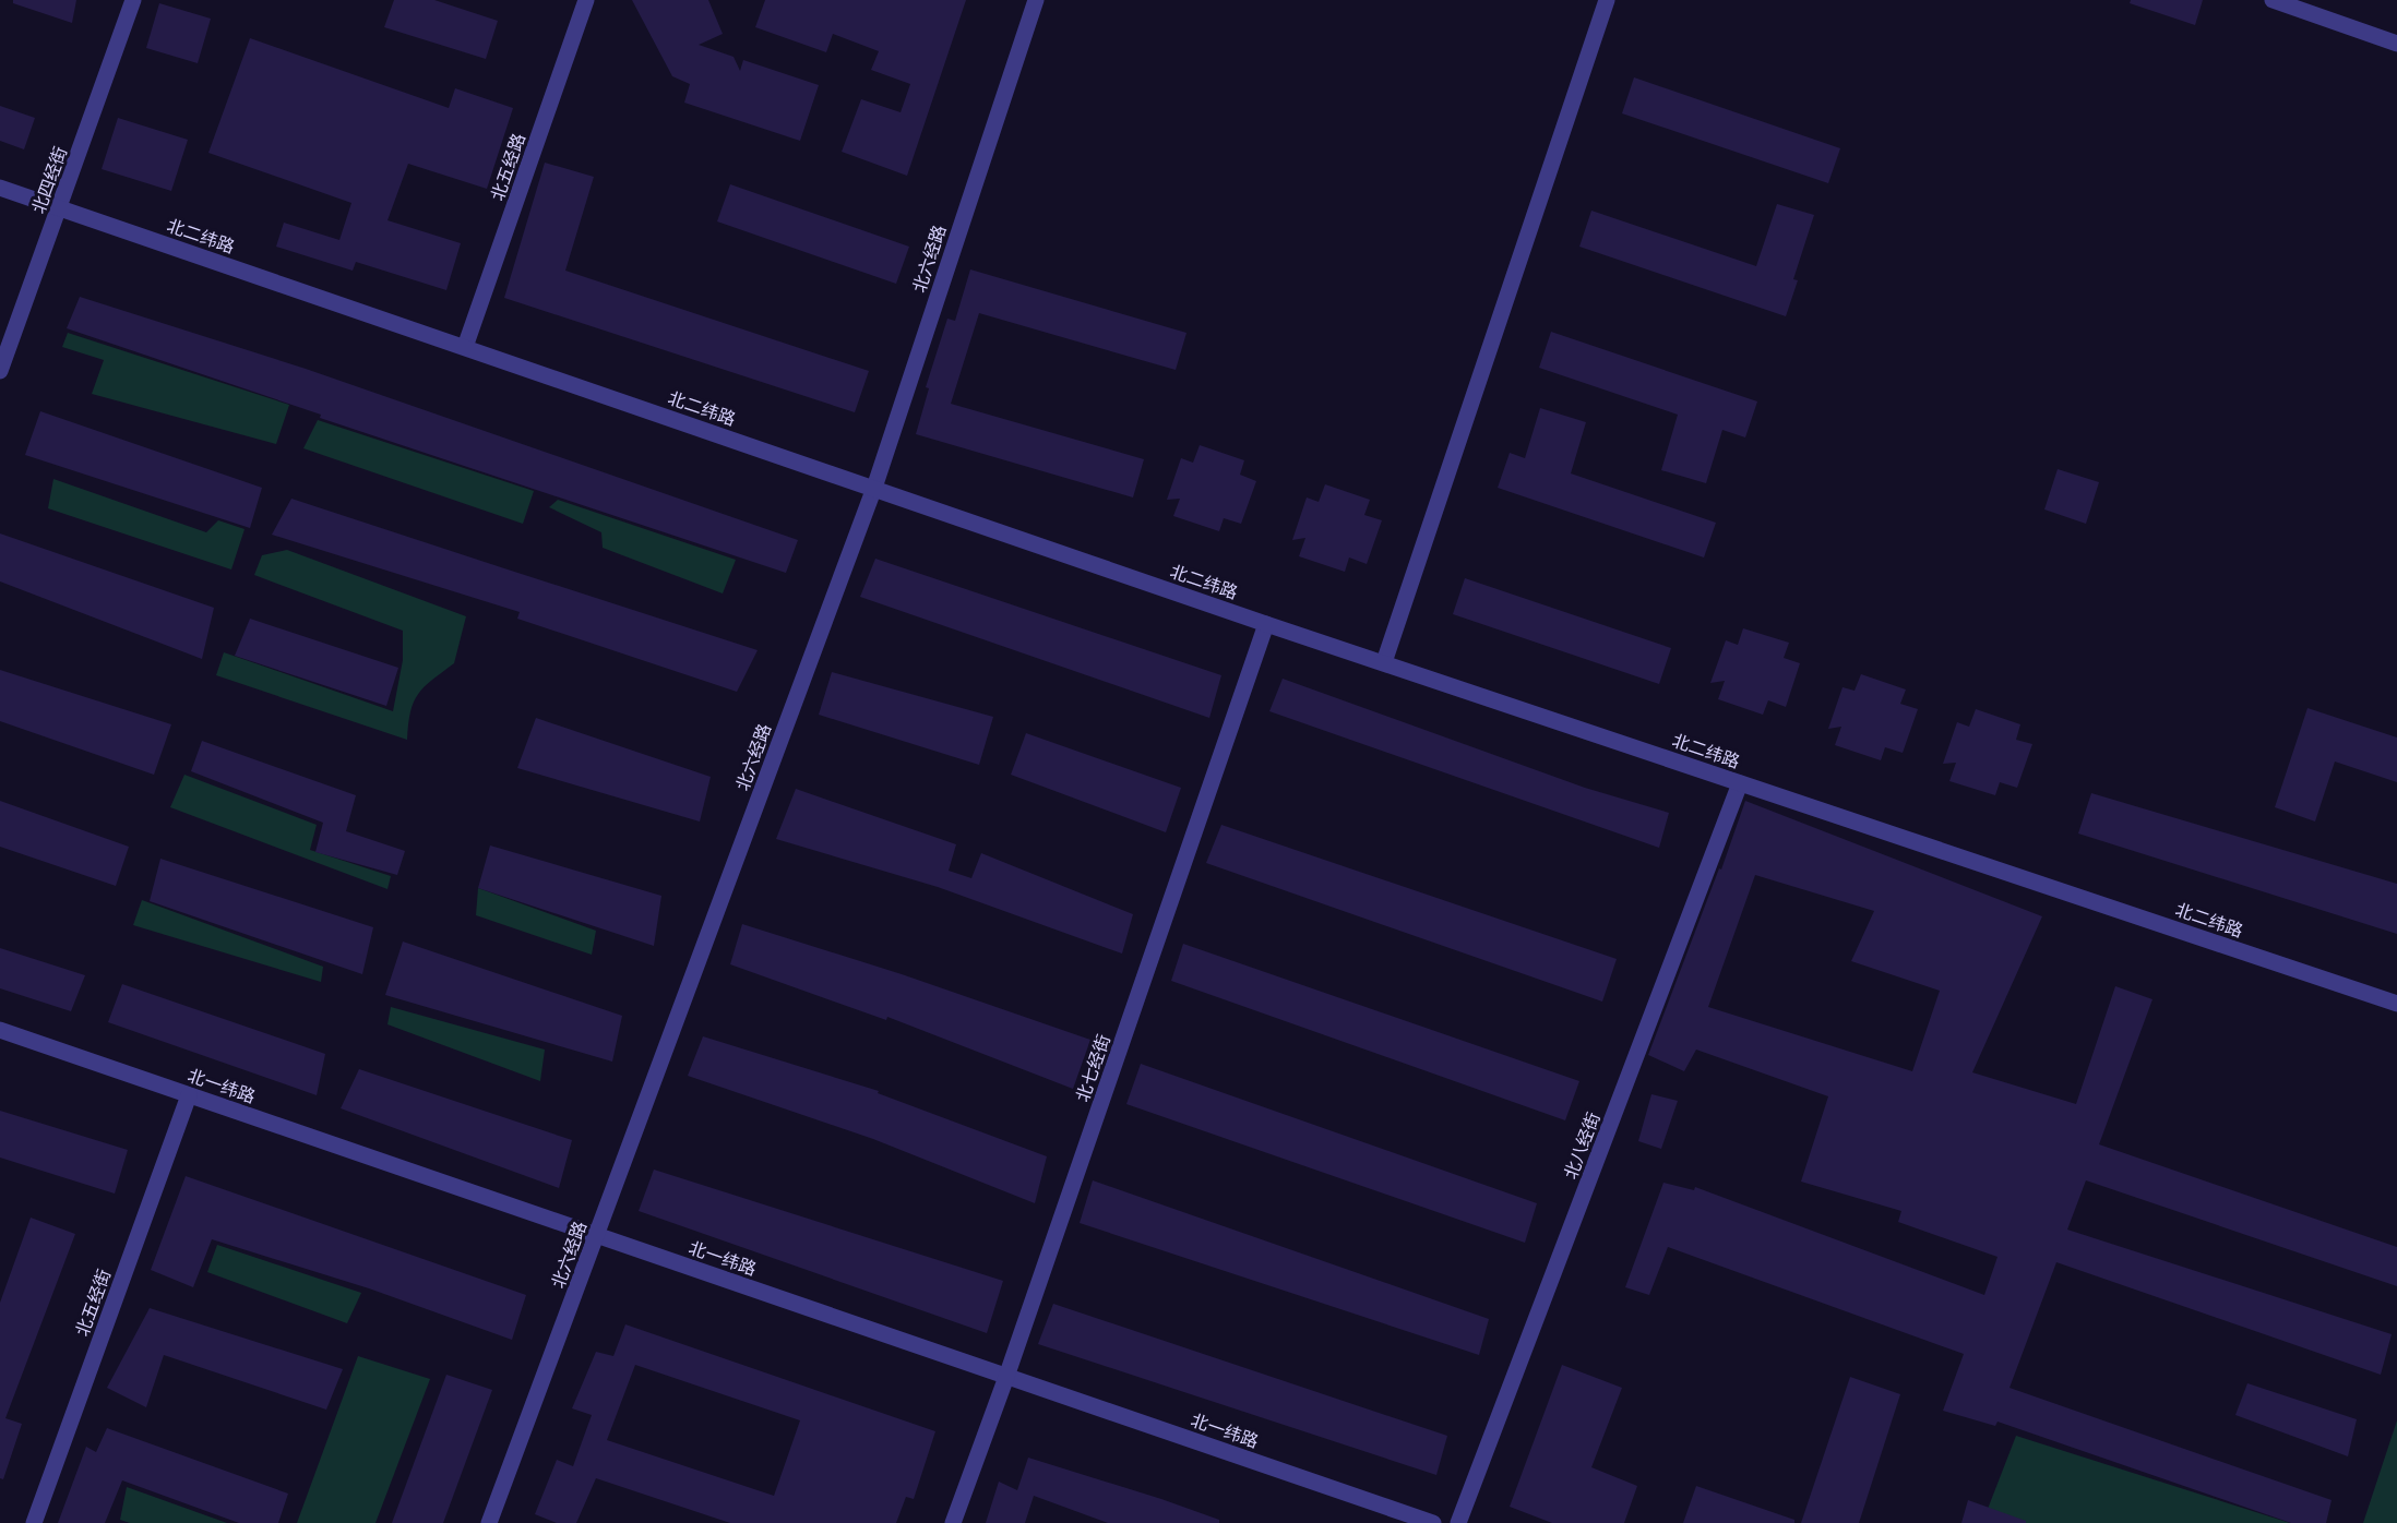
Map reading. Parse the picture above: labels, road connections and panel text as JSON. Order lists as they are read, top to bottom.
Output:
{
  "streets": {
    "street": [
      "北五经路",
      "北四经街",
      "北二纬路",
      "北六经路",
      "北七经街",
      "北一纬路",
      "北八经街",
      "北五经街"
    ]
  },
  "crossings": [
    ["北五经路", "北二纬路"],
    ["北四经街", "北二纬路"],
    ["北二纬路", "北六经路"],
    ["北二纬路", "北七经街"],
    ["北二纬路", "北八经街"],
    ["北六经路", "北一纬路"],
    ["北七经街", "北一纬路"],
    ["北一纬路", "北五经街"]
  ]
}
